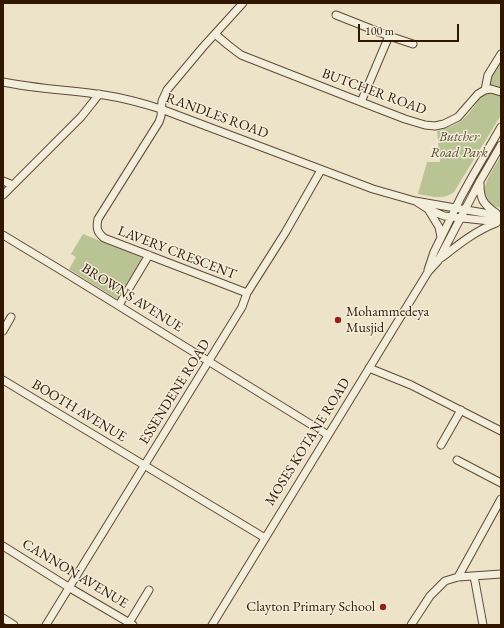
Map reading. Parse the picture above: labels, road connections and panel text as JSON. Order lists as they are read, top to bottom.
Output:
{
  "streets": {
    "street": [
      "BUTCHER ROAD",
      "RANDLES ROAD",
      "LAVERY CRESCENT",
      "BROWNS AVENUE",
      "ESSENDENE ROAD",
      "BOOTH AVENUE",
      "MOSES KOTANE ROAD",
      "CANNON AVENUE"
    ]
  },
  "crossings": [
    ["RANDLES ROAD", "LAVERY CRESCENT"],
    ["RANDLES ROAD", "ESSENDENE ROAD"],
    ["RANDLES ROAD", "MOSES KOTANE ROAD"],
    ["LAVERY CRESCENT", "ESSENDENE ROAD"],
    ["BROWNS AVENUE", "ESSENDENE ROAD"],
    ["BROWNS AVENUE", "MOSES KOTANE ROAD"],
    ["ESSENDENE ROAD", "BOOTH AVENUE"],
    ["ESSENDENE ROAD", "CANNON AVENUE"],
    ["BOOTH AVENUE", "MOSES KOTANE ROAD"]
  ],
  "parks": ["Butcher Road Park"],
  "places": ["Mohammedeya Musjid", "Clayton Primary School"],
  "scale_bar": "100 m"
}
